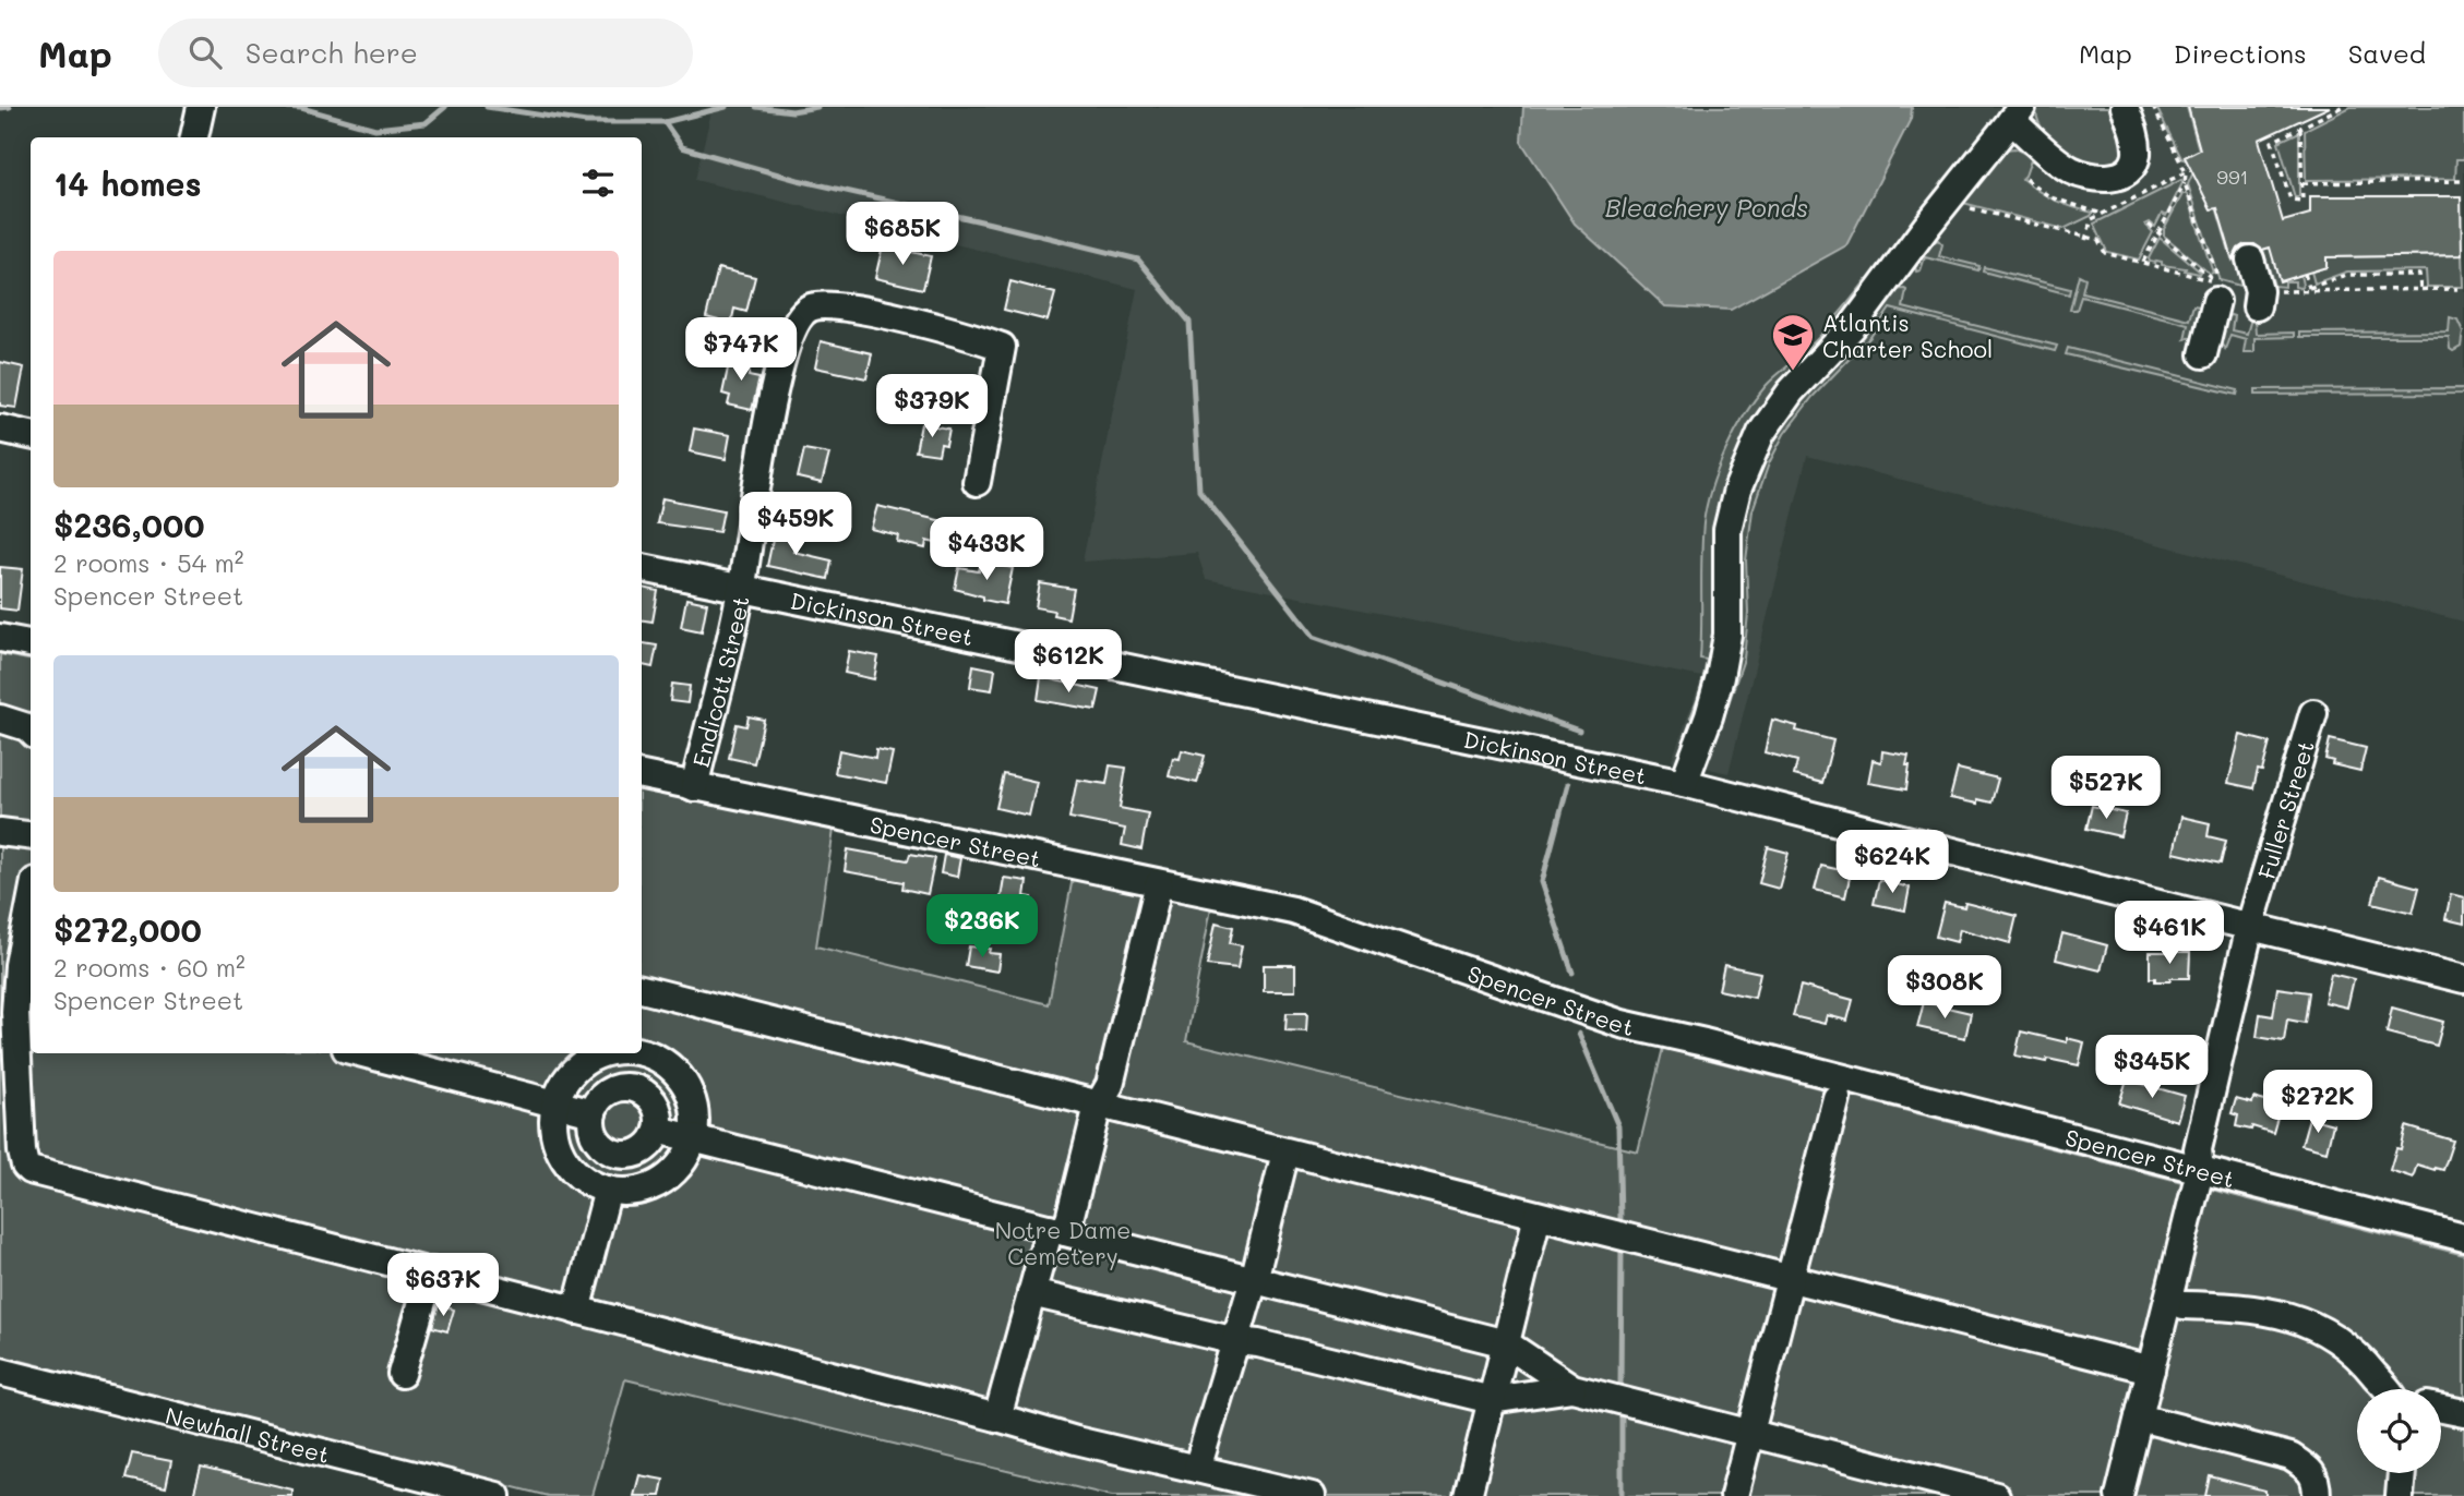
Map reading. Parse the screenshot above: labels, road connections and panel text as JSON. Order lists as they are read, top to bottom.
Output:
{
  "streets": {
    "street": [
      "Dickinson Street",
      "Endicott Street",
      "Fuller Street",
      "Spencer Street",
      "Newhall Street"
    ]
  },
  "crossings": [
    ["Dickinson Street", "Endicott Street"],
    ["Dickinson Street", "Fuller Street"],
    ["Endicott Street", "Spencer Street"],
    ["Fuller Street", "Spencer Street"]
  ],
  "water": ["Bleachery Ponds"],
  "parks": ["Notre Dame Cemetery"],
  "places": {
    "school or university": ["Atlantis Charter School"]
  },
  "house_numbers": ["991"],
  "page": {
    "header": "Map",
    "search": "Search here",
    "nav": ["Map", "Directions", "Saved"],
    "heading": "14 homes",
    "price": [
      "$685K",
      "$747K",
      "$379K",
      "$459K",
      "$433K",
      "$612K",
      "$527K",
      "$624K",
      "$236K",
      "$461K",
      "$308K",
      "$345K",
      "$272K",
      "$637K"
    ],
    "list": [
      {
        "name": "$236,000",
        "note": "2 rooms · 54 m² · Spencer Street"
      },
      {
        "name": "$272,000",
        "note": "2 rooms · 60 m² · Spencer Street"
      }
    ]
  }
}
